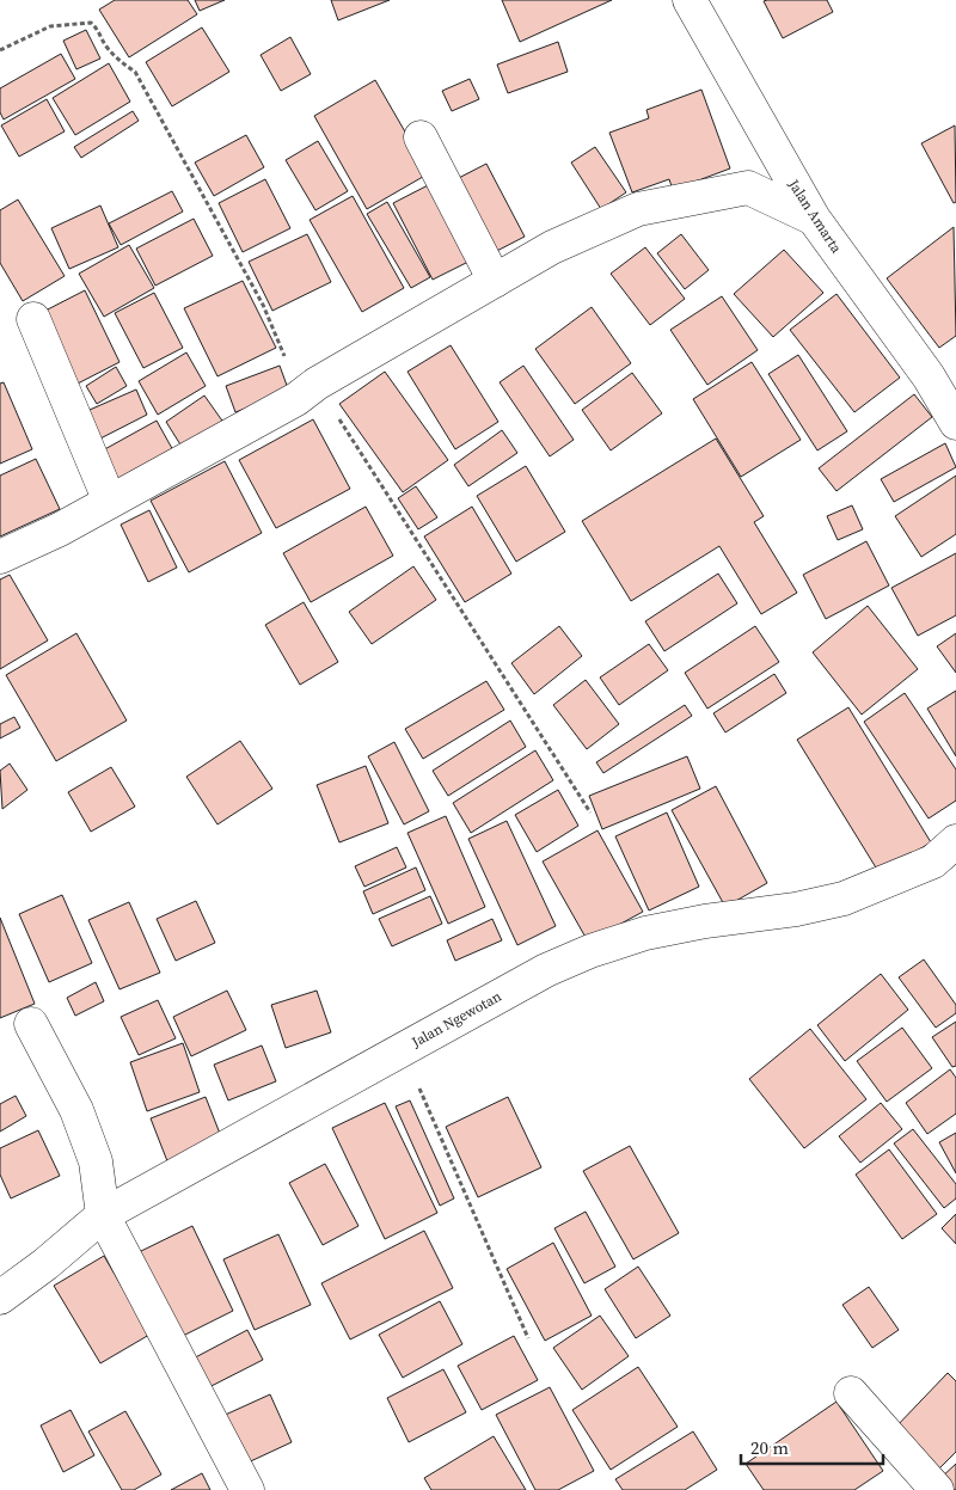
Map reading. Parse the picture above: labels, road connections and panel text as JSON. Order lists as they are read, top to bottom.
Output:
{
  "streets": {
    "street": ["Jalan Amarta", "Jalan Ngewotan"]
  },
  "scale_bar": "20 m"
}
